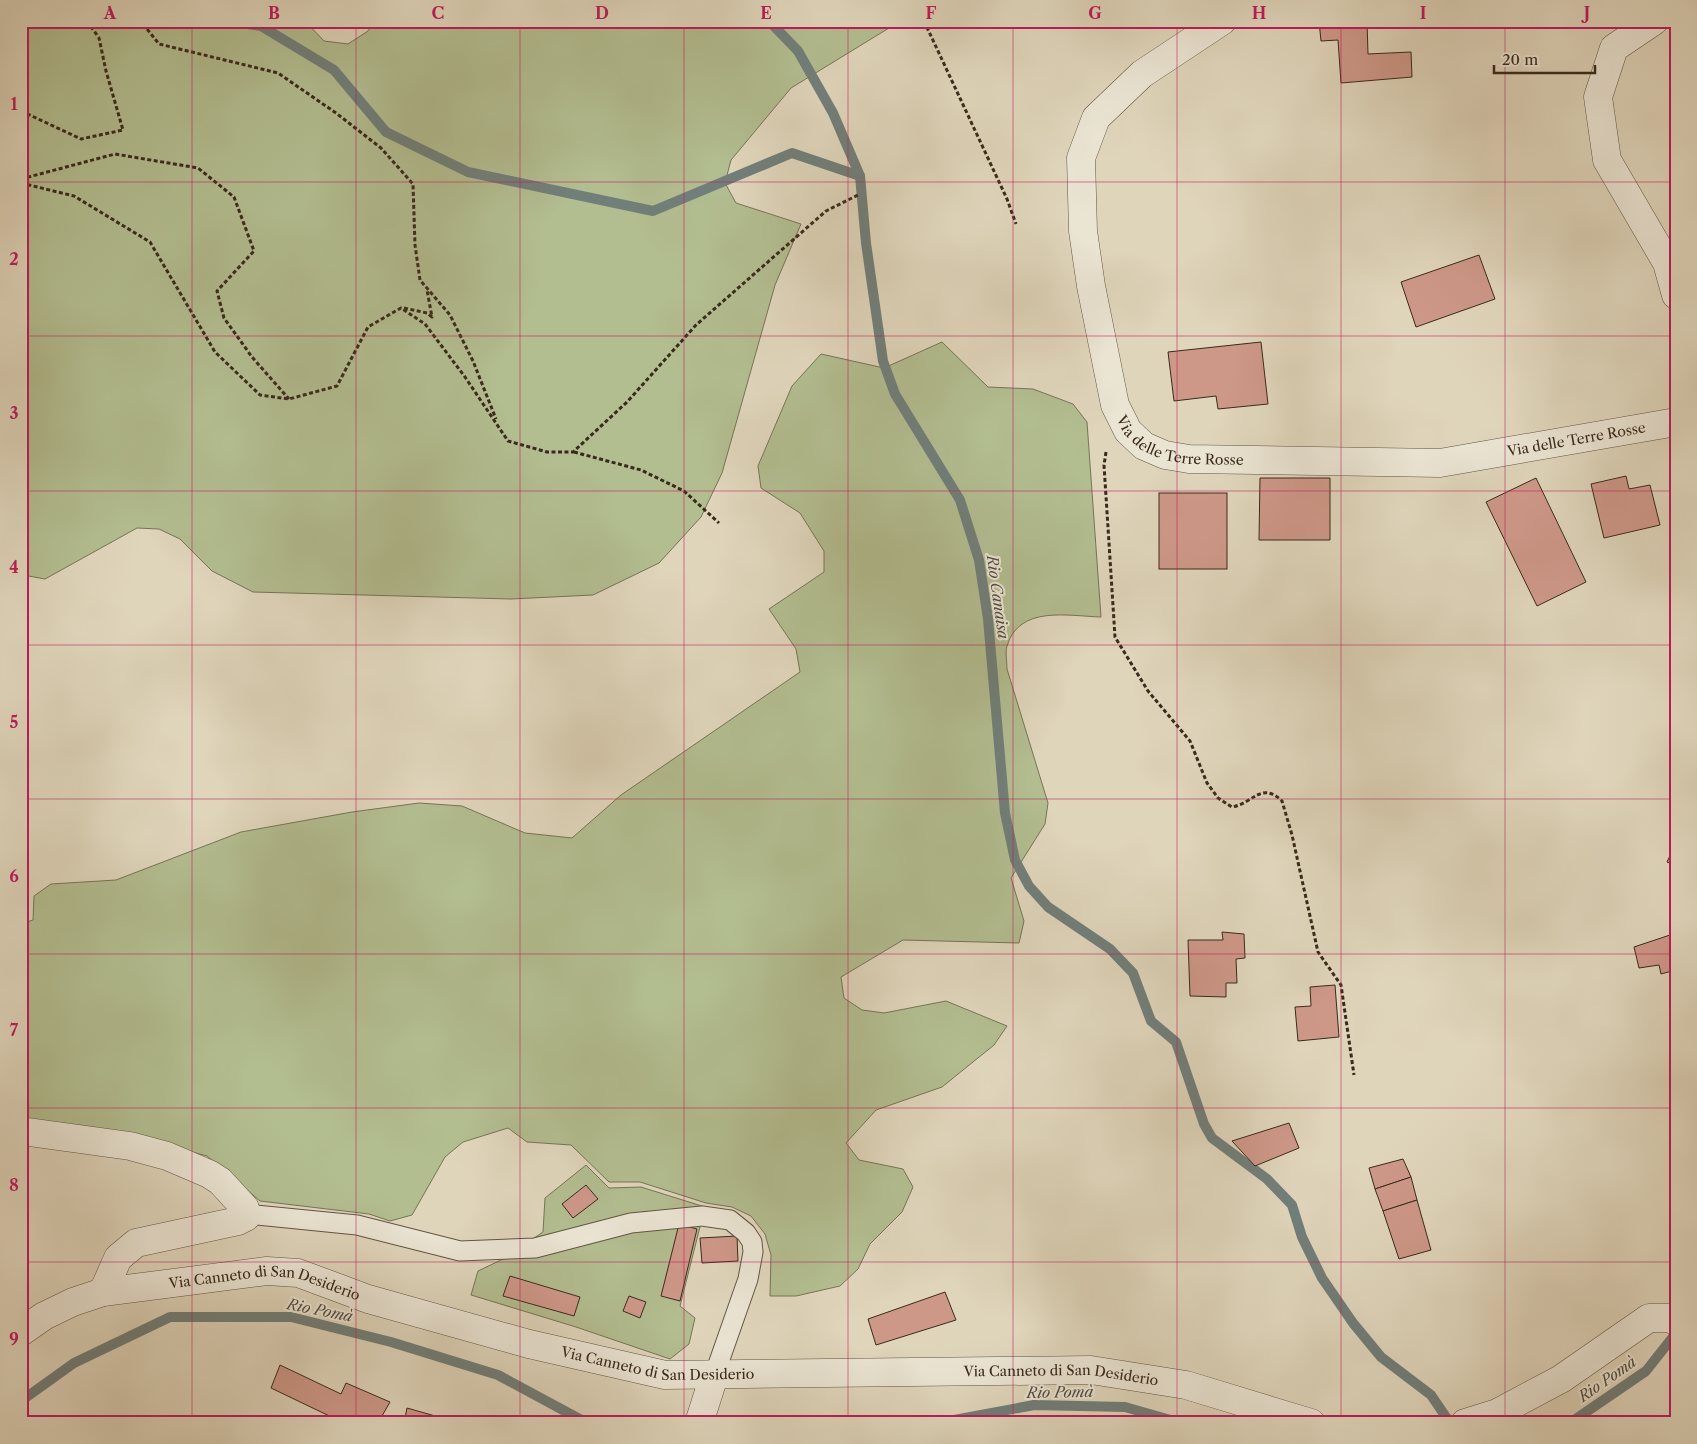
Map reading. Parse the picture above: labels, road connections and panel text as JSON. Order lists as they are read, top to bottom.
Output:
{
  "streets": {
    "street": ["Via delle Terre Rosse", "Via Canneto di San Desiderio"]
  },
  "water": ["Rio Canaisa", "Rio Pomà"],
  "scale_bar": "20 m",
  "grid": {
    "columns": [
      "A",
      "B",
      "C",
      "D",
      "E",
      "F",
      "G",
      "H",
      "I",
      "J"
    ],
    "rows": [
      "1",
      "2",
      "3",
      "4",
      "5",
      "6",
      "7",
      "8",
      "9"
    ]
  }
}
